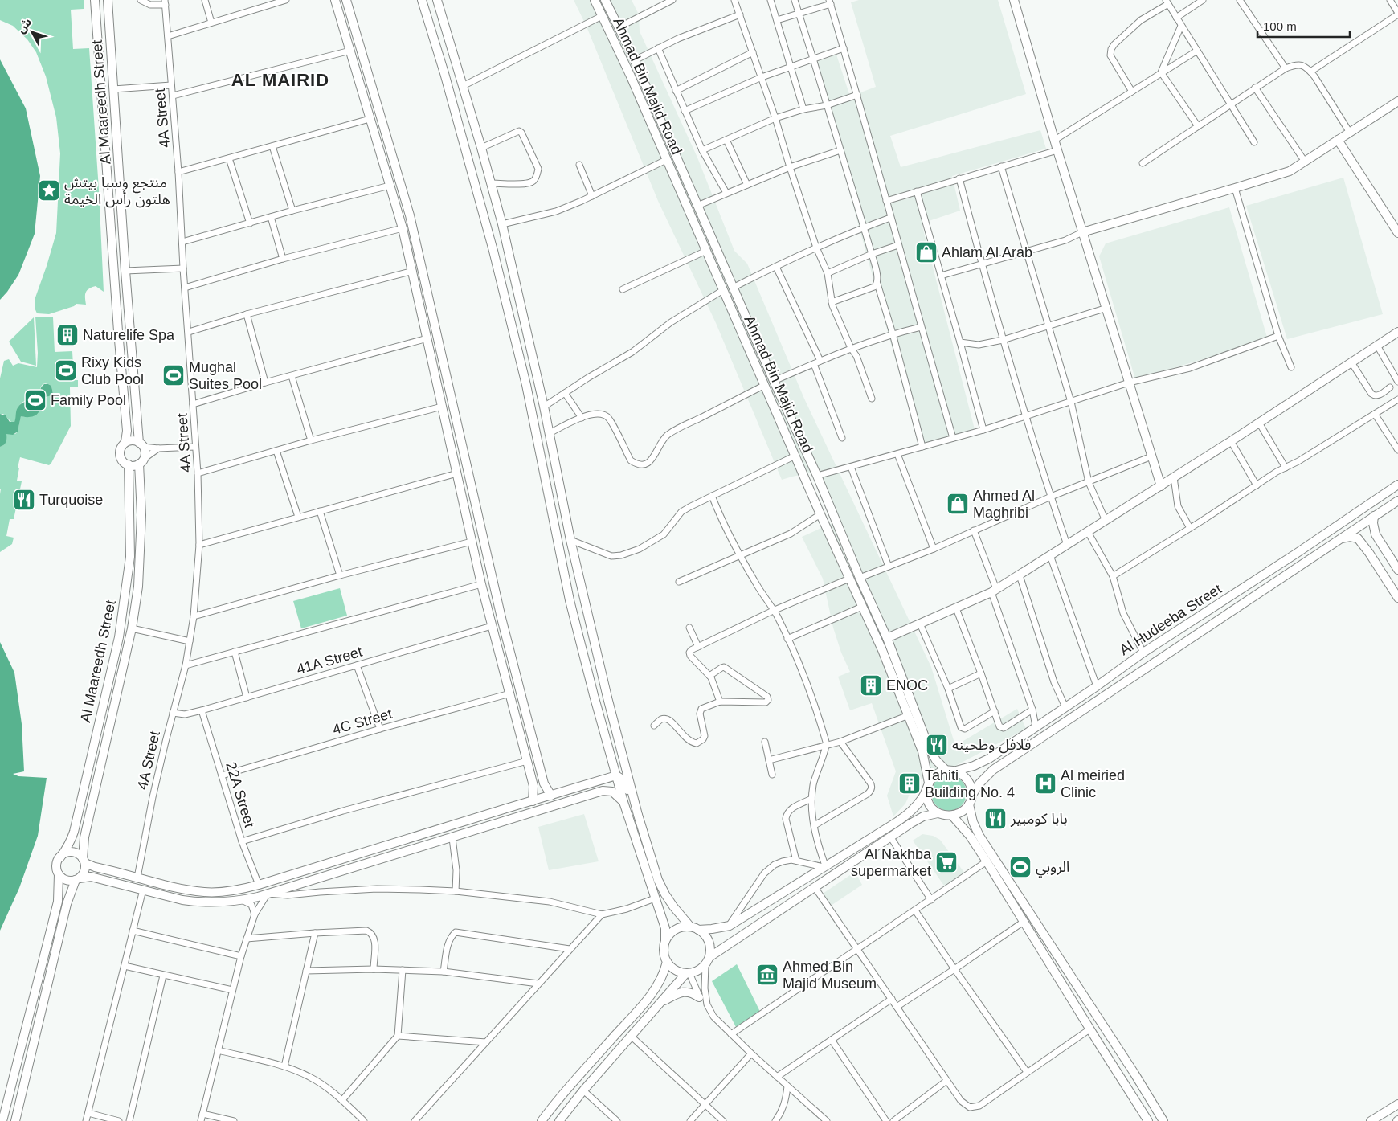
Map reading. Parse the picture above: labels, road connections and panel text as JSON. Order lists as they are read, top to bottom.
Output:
{
  "streets": {
    "street": [
      "Ahmad Bin Majid Road",
      "Al Maareedh Street",
      "4A Street",
      "Al Hudeeba Street",
      "41A Street",
      "4C Street",
      "22A Street"
    ]
  },
  "crossings": [
    ["Ahmad Bin Majid Road", "Al Hudeeba Street"],
    ["4A Street", "41A Street"],
    ["41A Street", "22A Street"],
    ["4C Street", "22A Street"]
  ],
  "districts": ["AL MAIRID"],
  "places": {
    "place": ["منتجع وسبا بيتش هلتون رأس الخيمة"],
    "shop": ["Ahlam Al Arab", "Ahmed Al Maghribi"],
    "building": ["Naturelife Spa", "ENOC", "Tahiti Building No. 4"],
    "sports": [
      "Rixy Kids Club Pool",
      "Mughal Suites Pool",
      "Family Pool",
      "الروبي"
    ],
    "restaurant": ["Turquoise", "فلافل وطحينه", "بابا كومبير"],
    "hospital": ["Al meiried Clinic"],
    "supermarket": ["Al Nakhba supermarket"],
    "museum": ["Ahmed Bin Majid Museum"]
  },
  "scale_bar": "100 m",
  "north": "top left"
}
